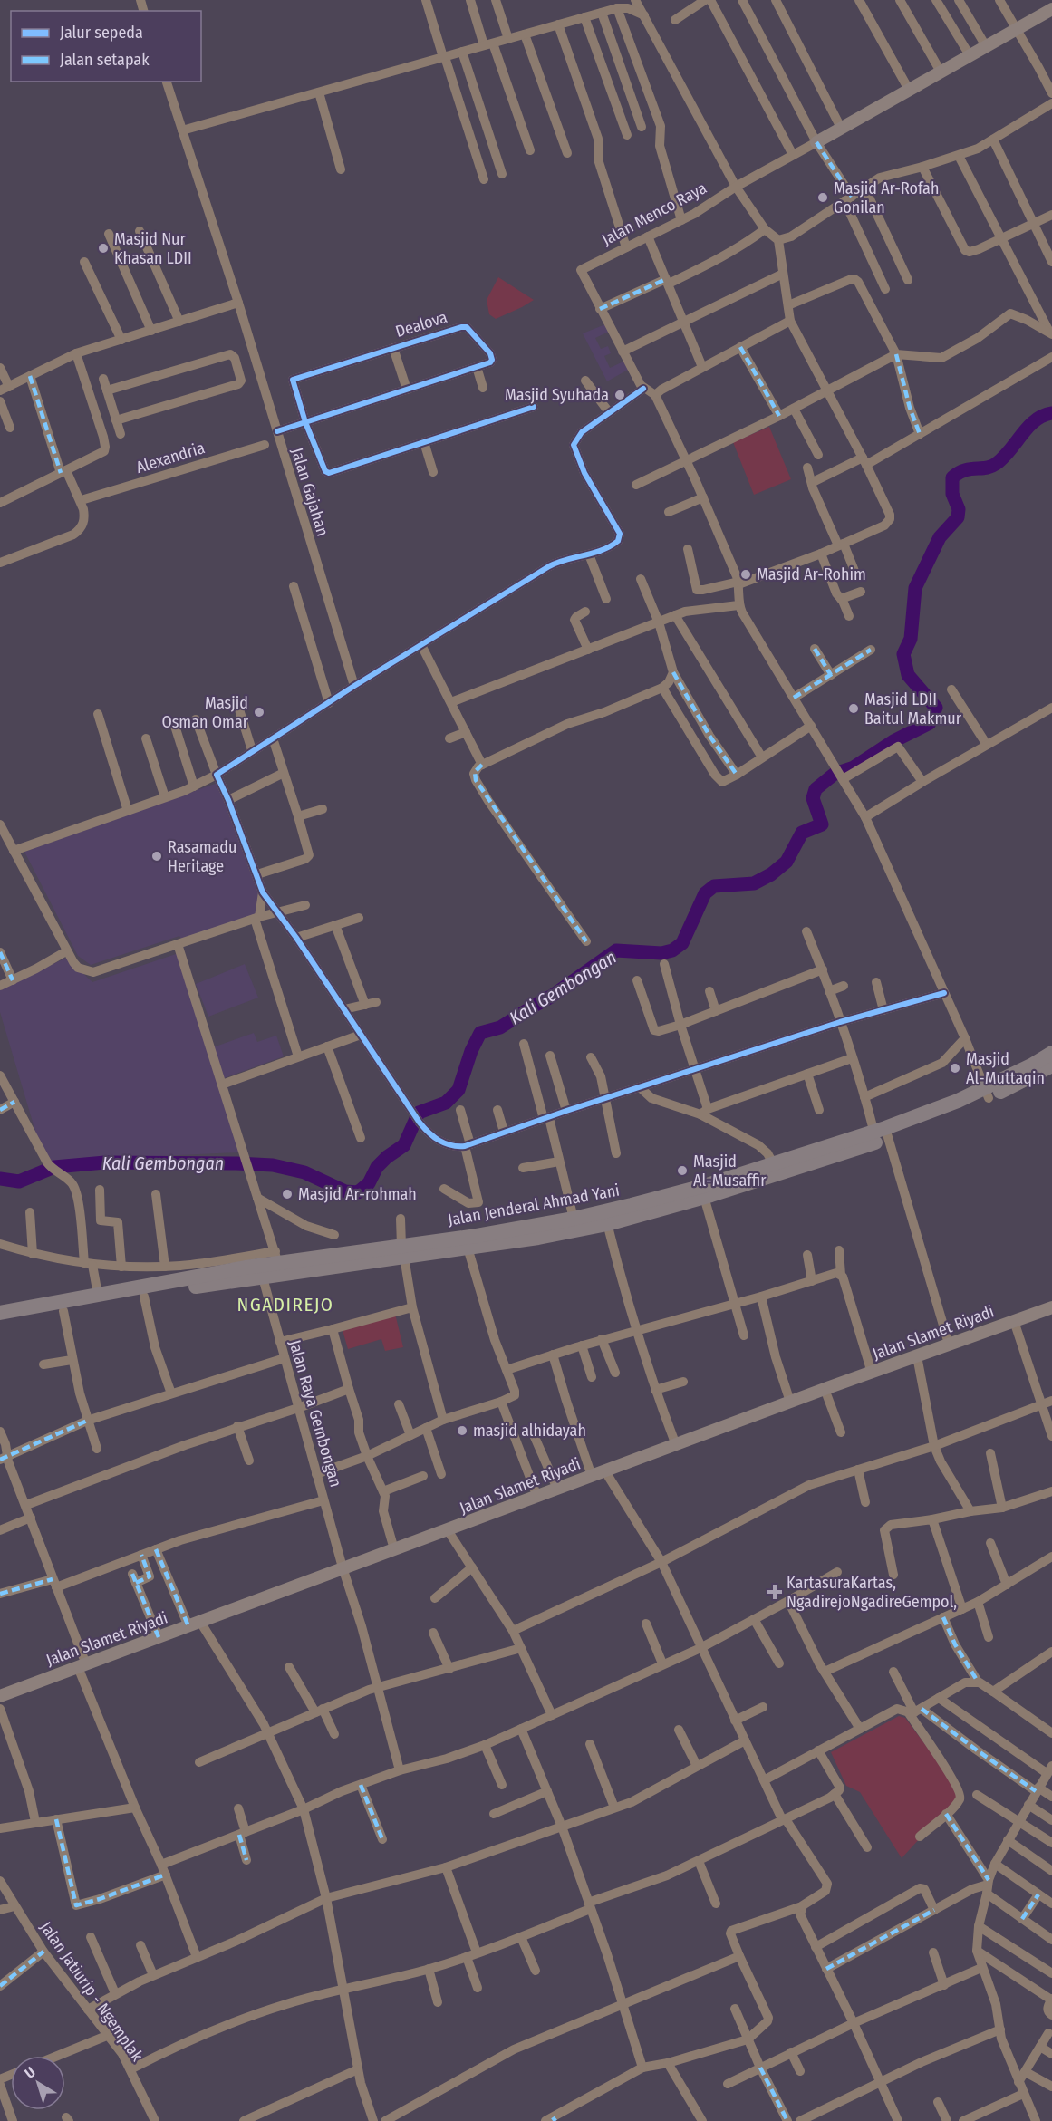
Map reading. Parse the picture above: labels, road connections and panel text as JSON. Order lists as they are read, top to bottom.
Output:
{
  "streets": {
    "highway": ["Jalan Jenderal Ahmad Yani"],
    "main road": ["Jalan Menco Raya", "Jalan Slamet Riyadi"],
    "street": [
      "Dealova",
      "Alexandria",
      "Jalan Gajahan",
      "Jalan Raya Gembongan",
      "Jalan Jatiurip - Ngemplak"
    ]
  },
  "crossings": [
    ["Alexandria", "Jalan Gajahan"],
    ["Jalan Jenderal Ahmad Yani", "Jalan Raya Gembongan"],
    ["Jalan Slamet Riyadi", "Jalan Raya Gembongan"]
  ],
  "districts": ["NGADIREJO"],
  "water": ["Kali Gembongan"],
  "places": {
    "other": [
      "Masjid Ar-Rofah Gonilan",
      "Masjid Nur Khasan LDII",
      "Masjid Syuhada",
      "Masjid Ar-Rohim",
      "Masjid LDII Baitul Makmur",
      "Masjid Osman Omar",
      "Rasamadu Heritage",
      "Masjid Al-Muttaqin",
      "Masjid Al-Musaffir",
      "Masjid Ar-rohmah",
      "masjid alhidayah"
    ],
    "health": ["KartasuraKartas, NgadirejoNgadireGempol,"]
  },
  "legend": ["Jalur sepeda", "Jalan setapak"],
  "north": "top left"
}
